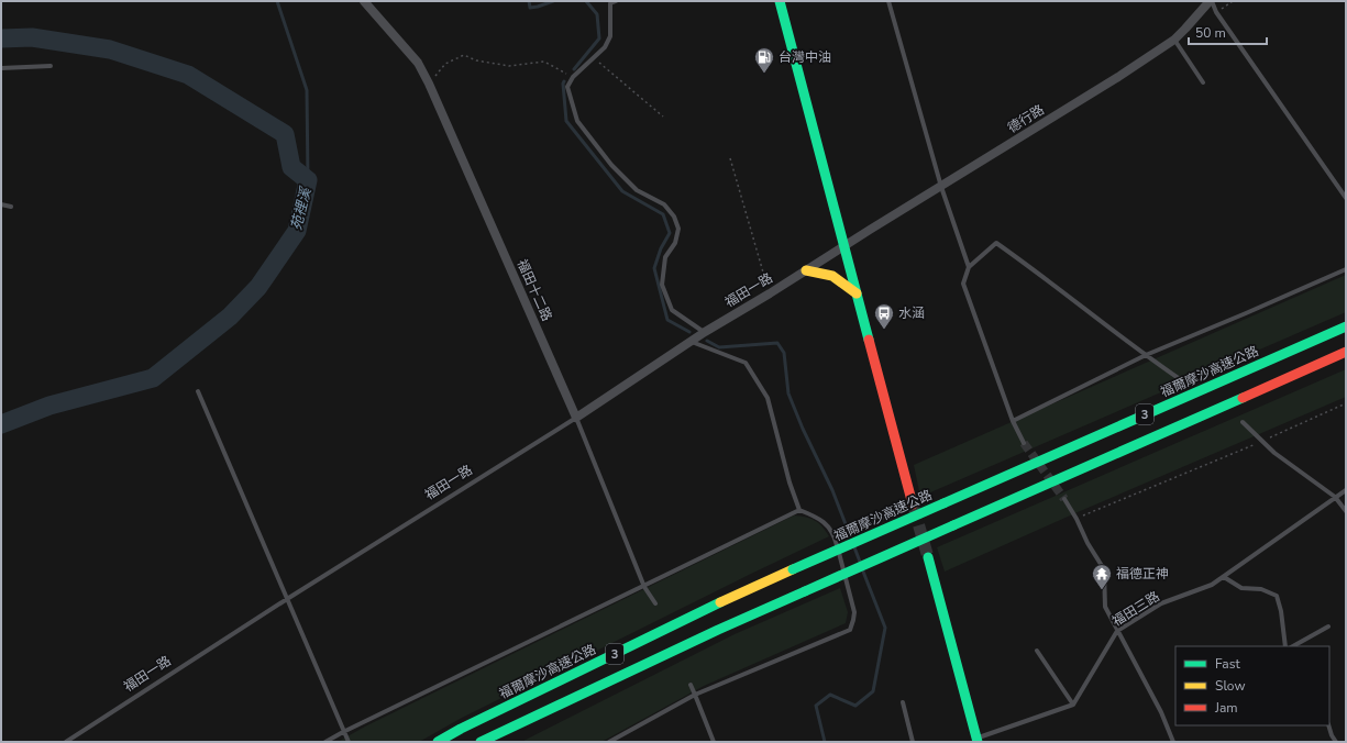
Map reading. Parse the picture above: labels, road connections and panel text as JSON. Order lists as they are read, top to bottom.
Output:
{
  "streets": {
    "main road": ["福爾摩沙高速公路", "3"],
    "street": ["德行路", "福田十二路", "福田一路"],
    "lane": ["福田三路"]
  },
  "crossings": [
    ["德行路", "福田一路"],
    ["福田十二路", "福田一路"]
  ],
  "water": ["苑裡溪"],
  "places": {
    "fuel station": ["台灣中油"],
    "bus stop": ["水涵"],
    "temple": ["福德正神"]
  },
  "legend": ["Fast", "Slow", "Jam"],
  "scale_bar": "50 m"
}
